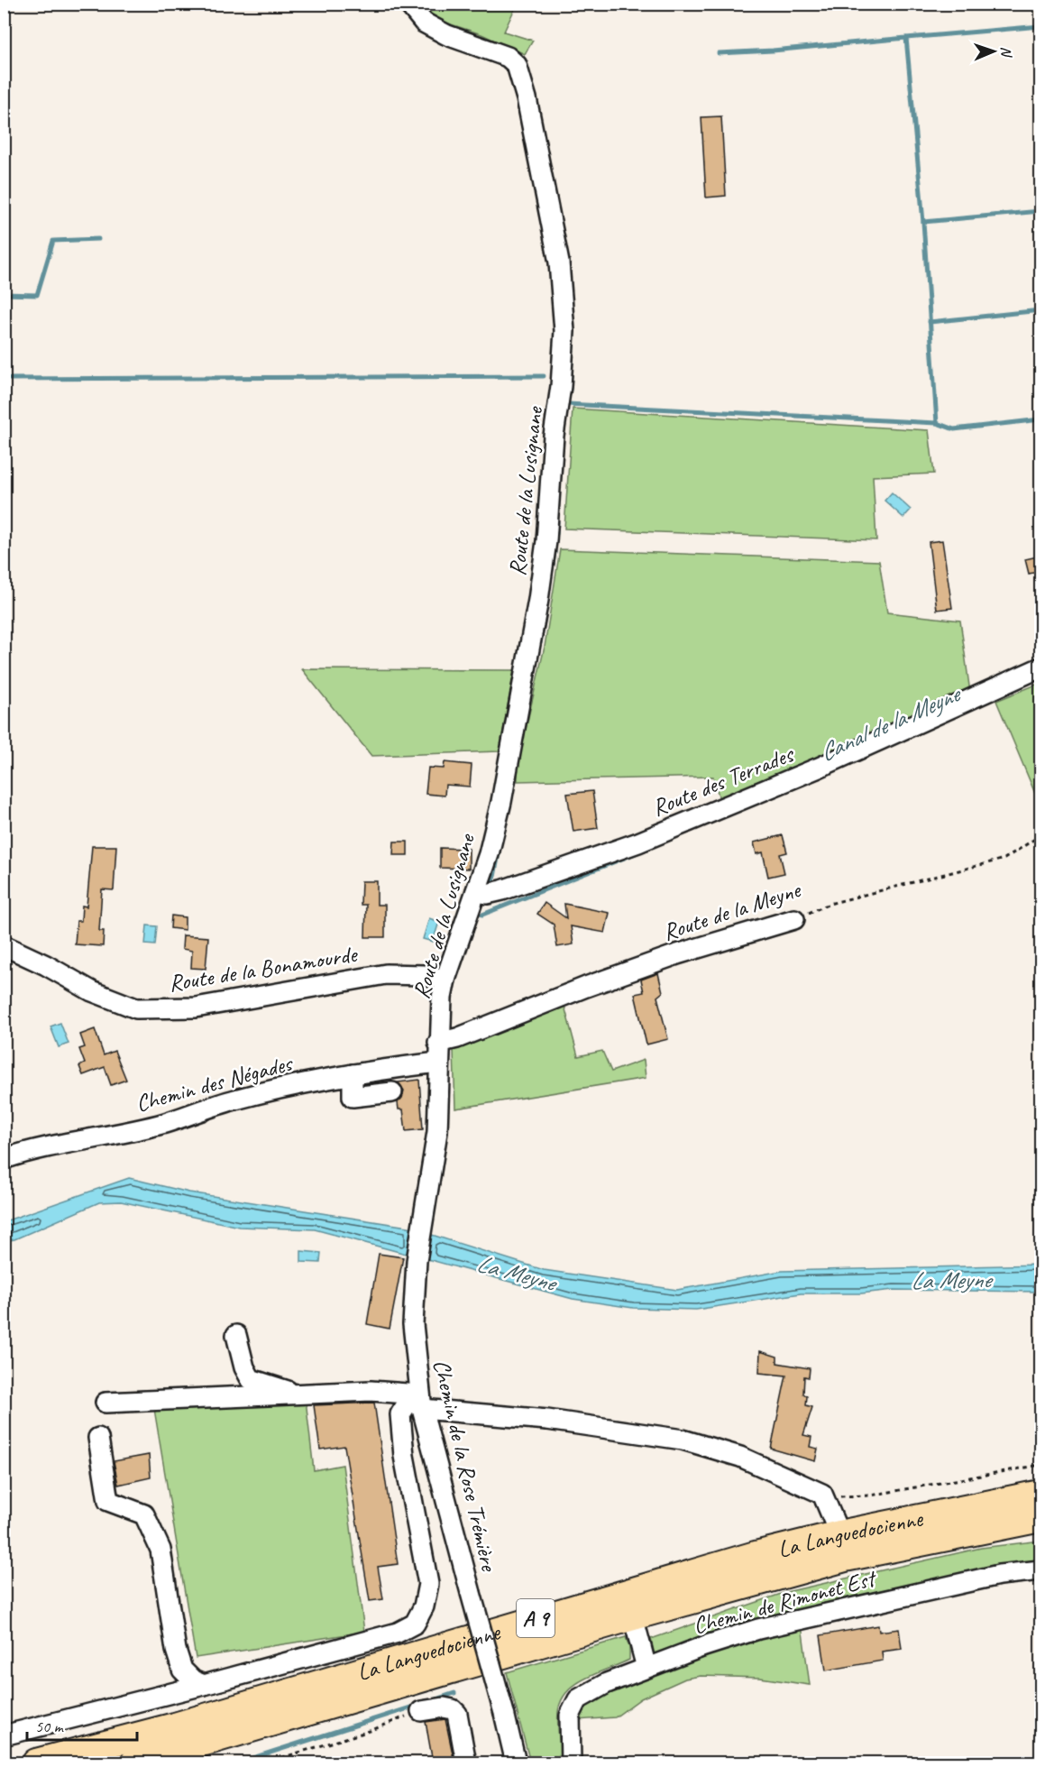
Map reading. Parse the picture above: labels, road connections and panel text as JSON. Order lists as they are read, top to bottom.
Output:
{
  "streets": {
    "highway": ["La Languedocienne", "A 9"],
    "street": [
      "Route de la Lusignane",
      "Route des Terrades",
      "Route de la Meyne",
      "Route de la Bonamourde",
      "Chemin des Négades",
      "Chemin de la Rose Trémière",
      "Chemin de Rimonet Est"
    ]
  },
  "crossings": [
    ["Route de la Lusignane", "Route des Terrades"],
    ["Route de la Lusignane", "Route de la Meyne"],
    ["Route de la Lusignane", "Route de la Bonamourde"],
    ["Route de la Lusignane", "Chemin de la Rose Trémière"],
    ["Route de la Meyne", "Chemin de la Rose Trémière"],
    ["Chemin des Négades", "Chemin de la Rose Trémière"]
  ],
  "water": ["Canal de la Meyne", "La Meyne"],
  "scale_bar": "50 m",
  "north": "right"
}
